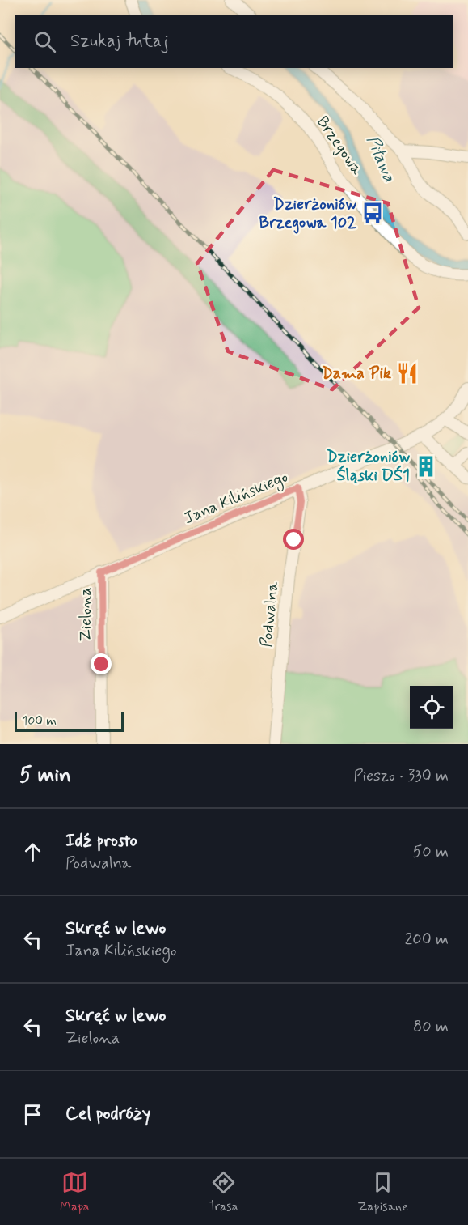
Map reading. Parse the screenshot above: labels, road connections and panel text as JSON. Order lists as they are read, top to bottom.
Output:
{
  "streets": {
    "street": [
      "Brzegowa",
      "Jana Kilińskiego",
      "Zielona",
      "Podwalna"
    ]
  },
  "crossings": [
    ["Jana Kilińskiego", "Zielona"],
    ["Jana Kilińskiego", "Podwalna"]
  ],
  "water": ["Piława"],
  "places": {
    "bus stop": ["Dzierżoniów Brzegowa 102"],
    "restaurant": ["Dama Pik"],
    "building": ["Dzierżoniów Śląski DŚ1"]
  },
  "scale_bar": "100 m",
  "page": {
    "search": "Szukaj tutaj",
    "scale": "100 m",
    "heading": ["5 min", "Pieszo · 330 m"],
    "list": [
      ["Idź prosto", "Podwalna", "50 m"],
      ["Skręć w lewo", "Jana Kilińskiego", "200 m"],
      ["Skręć w lewo", "Zielona", "80 m"],
      "Cel podróży"
    ],
    "nav": ["Mapa", "Trasa", "Zapisane"]
  }
}
